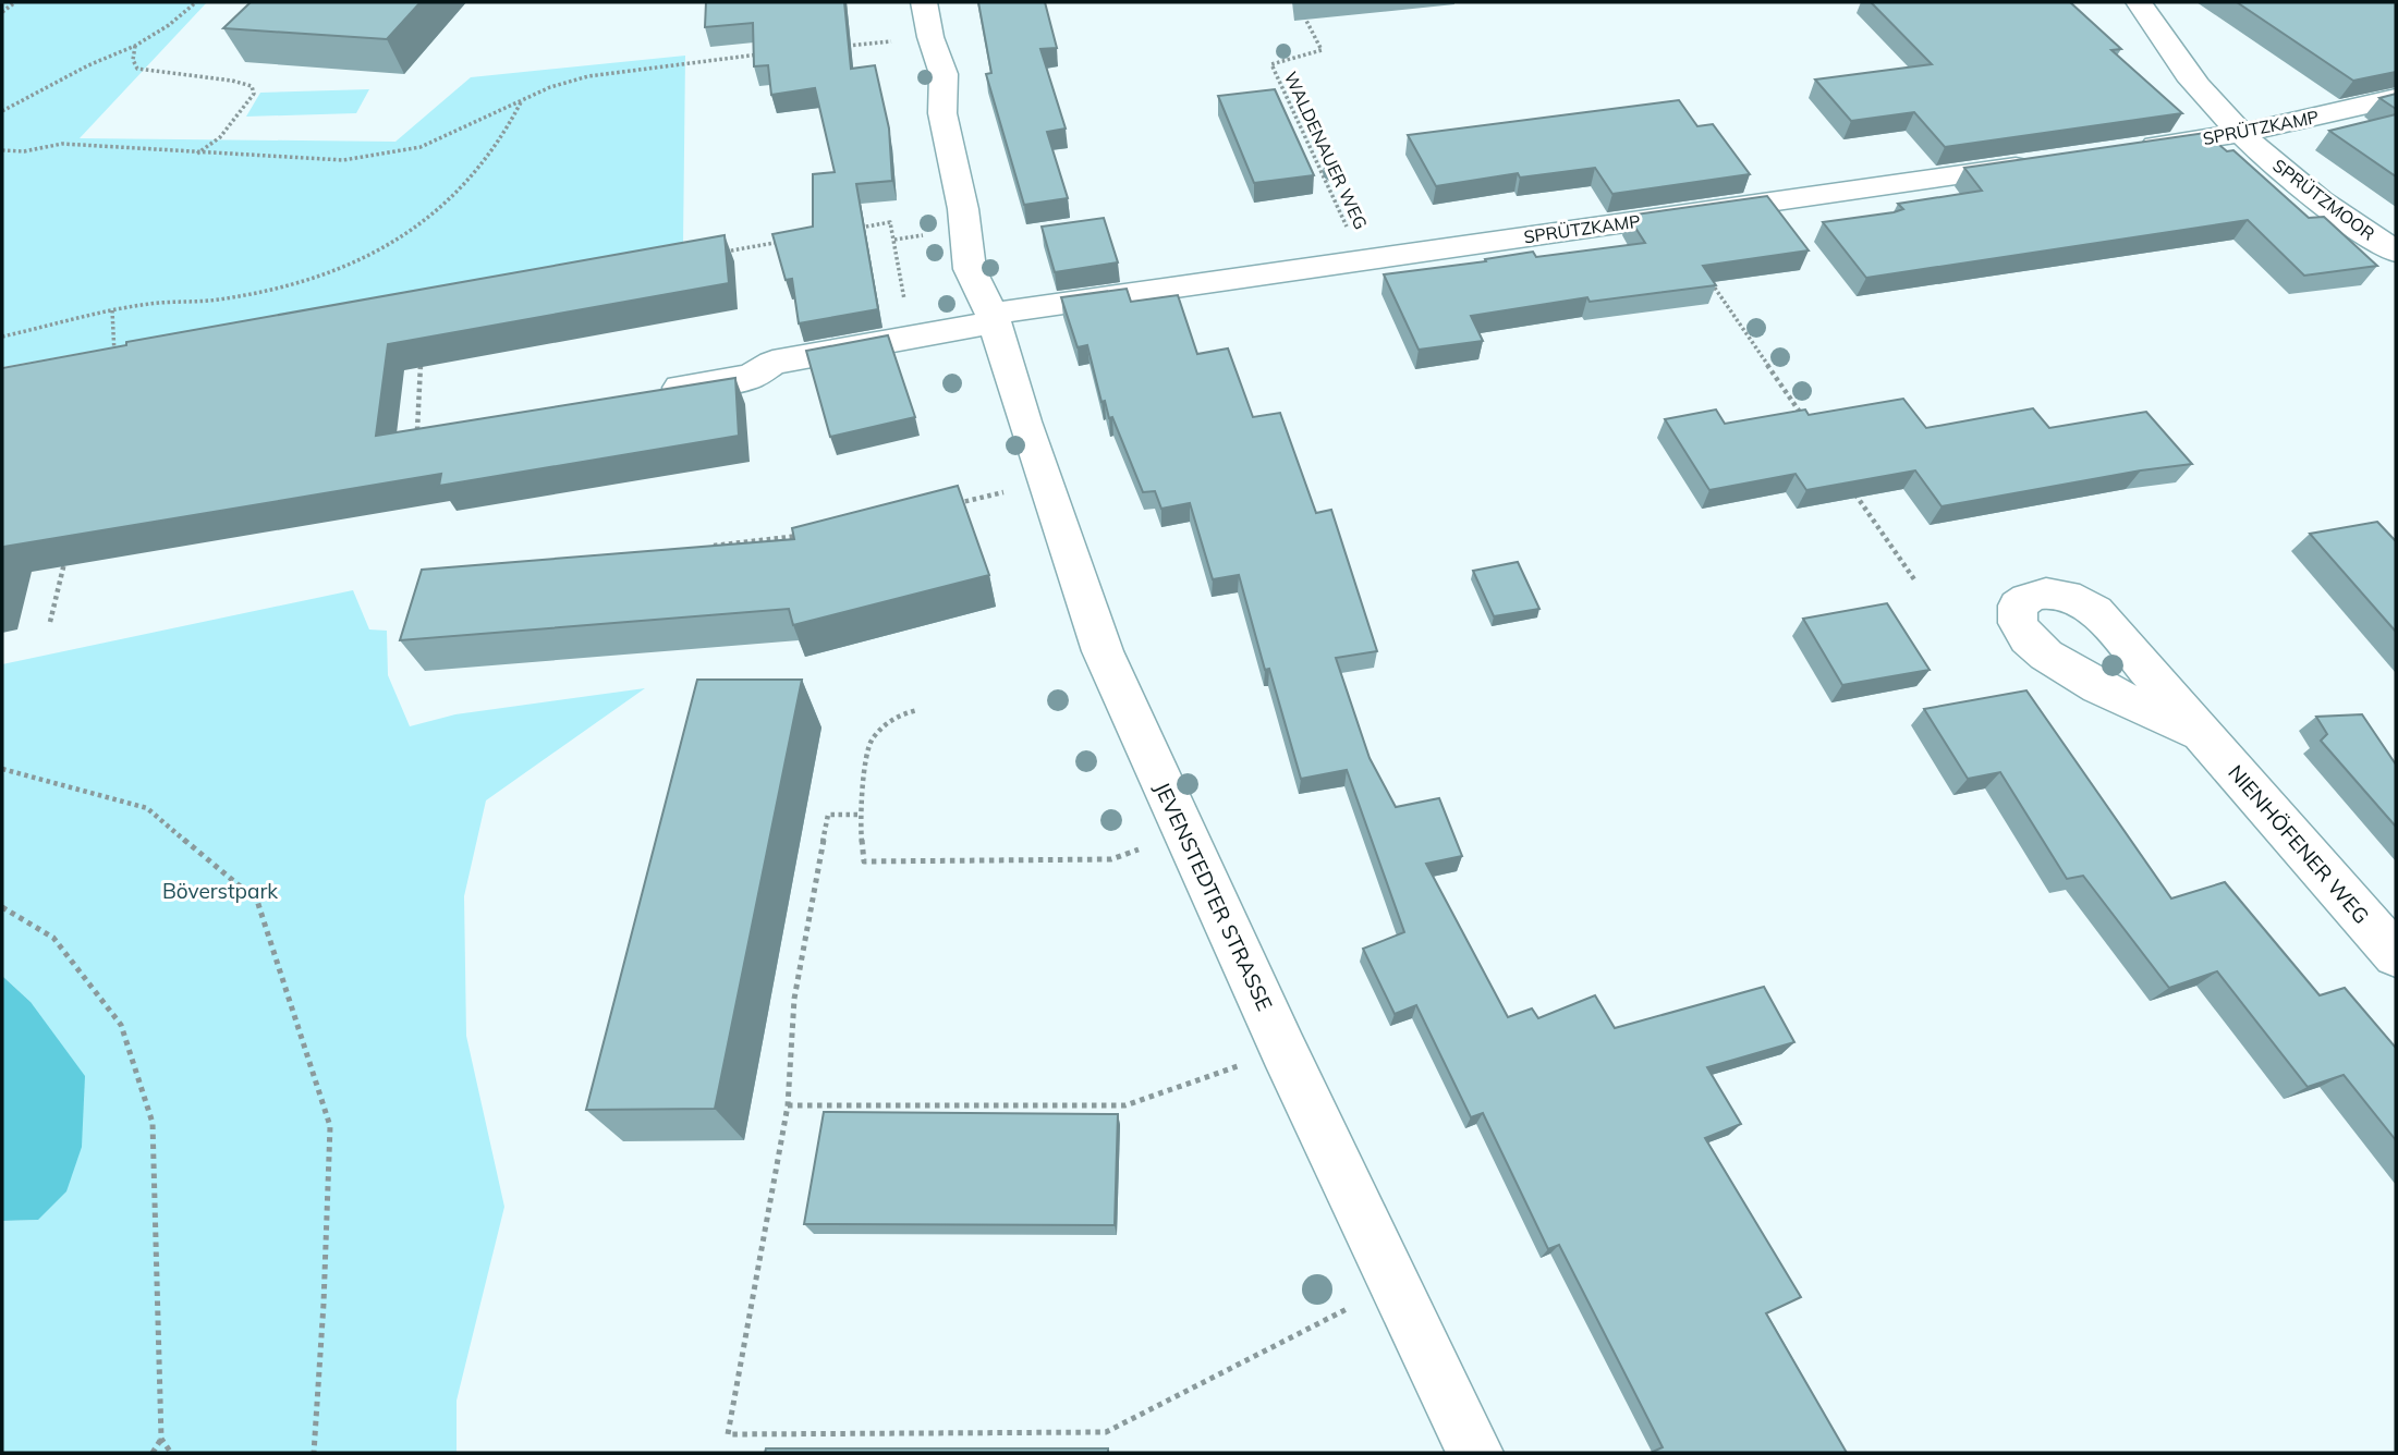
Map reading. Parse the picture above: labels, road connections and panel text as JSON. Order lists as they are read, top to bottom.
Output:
{
  "streets": {
    "street": [
      "SPRÜTZKAMP",
      "SPRÜTZMOOR",
      "NIENHÖFENER WEG",
      "JEVENSTEDTER STRASSE"
    ],
    "path": ["WALDENAUER WEG"]
  },
  "crossings": [
    ["SPRÜTZKAMP", "WALDENAUER WEG"],
    ["SPRÜTZKAMP", "SPRÜTZMOOR"],
    ["SPRÜTZKAMP", "JEVENSTEDTER STRASSE"]
  ],
  "parks": ["Böverstpark"]
}
